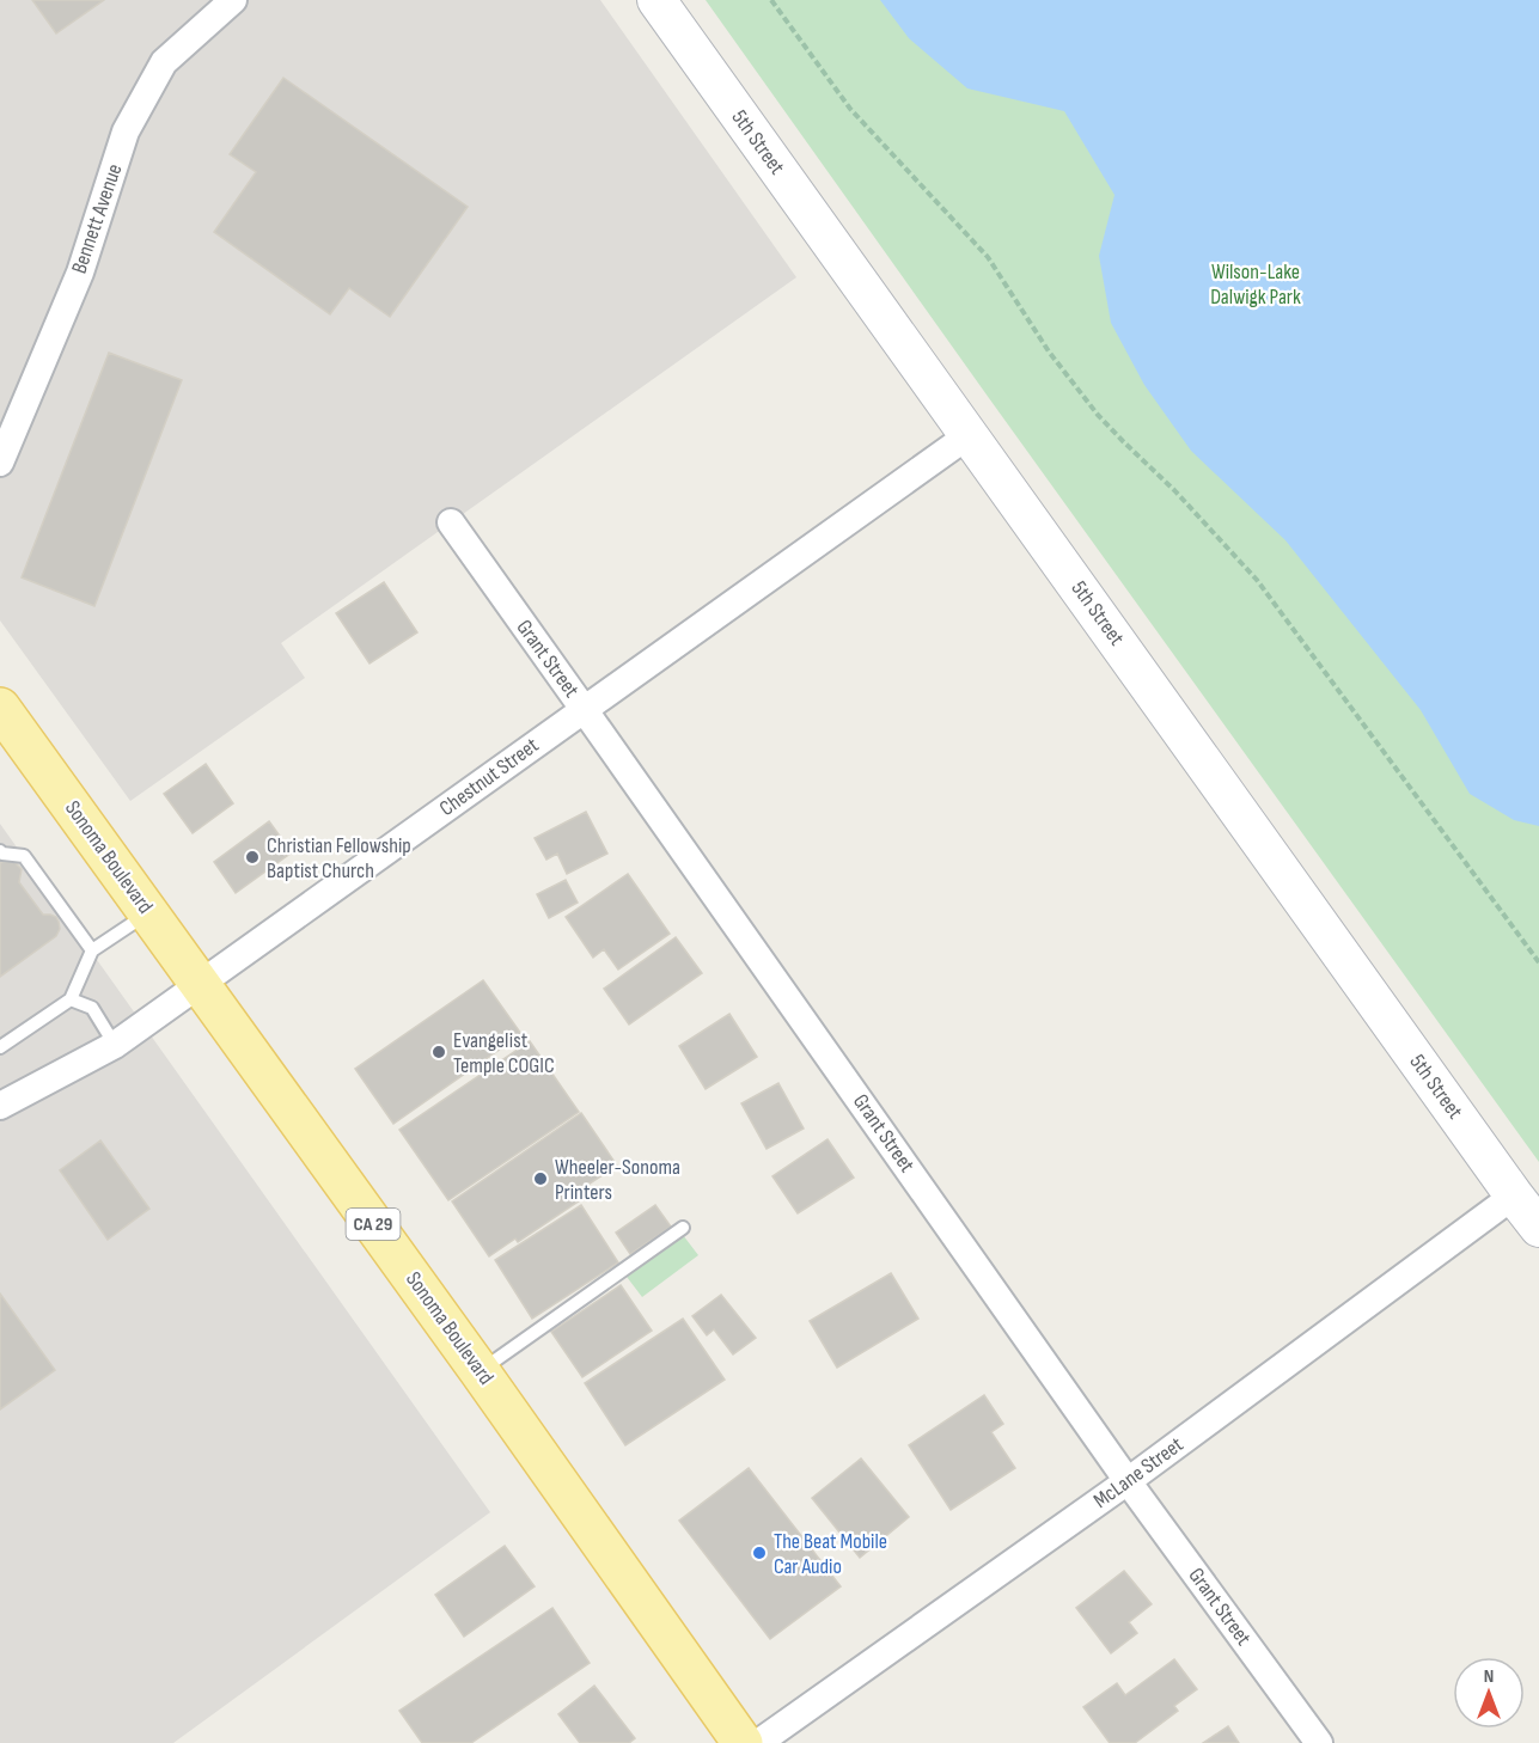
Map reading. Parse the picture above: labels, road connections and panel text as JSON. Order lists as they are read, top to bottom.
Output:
{
  "streets": {
    "main road": ["Sonoma Boulevard", "CA 29"],
    "street": [
      "5th Street",
      "Bennett Avenue",
      "Grant Street",
      "Chestnut Street",
      "McLane Street"
    ]
  },
  "crossings": [
    ["5th Street", "Chestnut Street"],
    ["5th Street", "McLane Street"],
    ["Grant Street", "Chestnut Street"],
    ["Grant Street", "McLane Street"],
    ["Chestnut Street", "Sonoma Boulevard"]
  ],
  "parks": ["Wilson-Lake Dalwigk Park"],
  "places": [
    "Christian Fellowship Baptist Church",
    "Evangelist Temple COGIC",
    "Wheeler-Sonoma Printers",
    "The Beat Mobile Car Audio"
  ],
  "north": "top"
}
